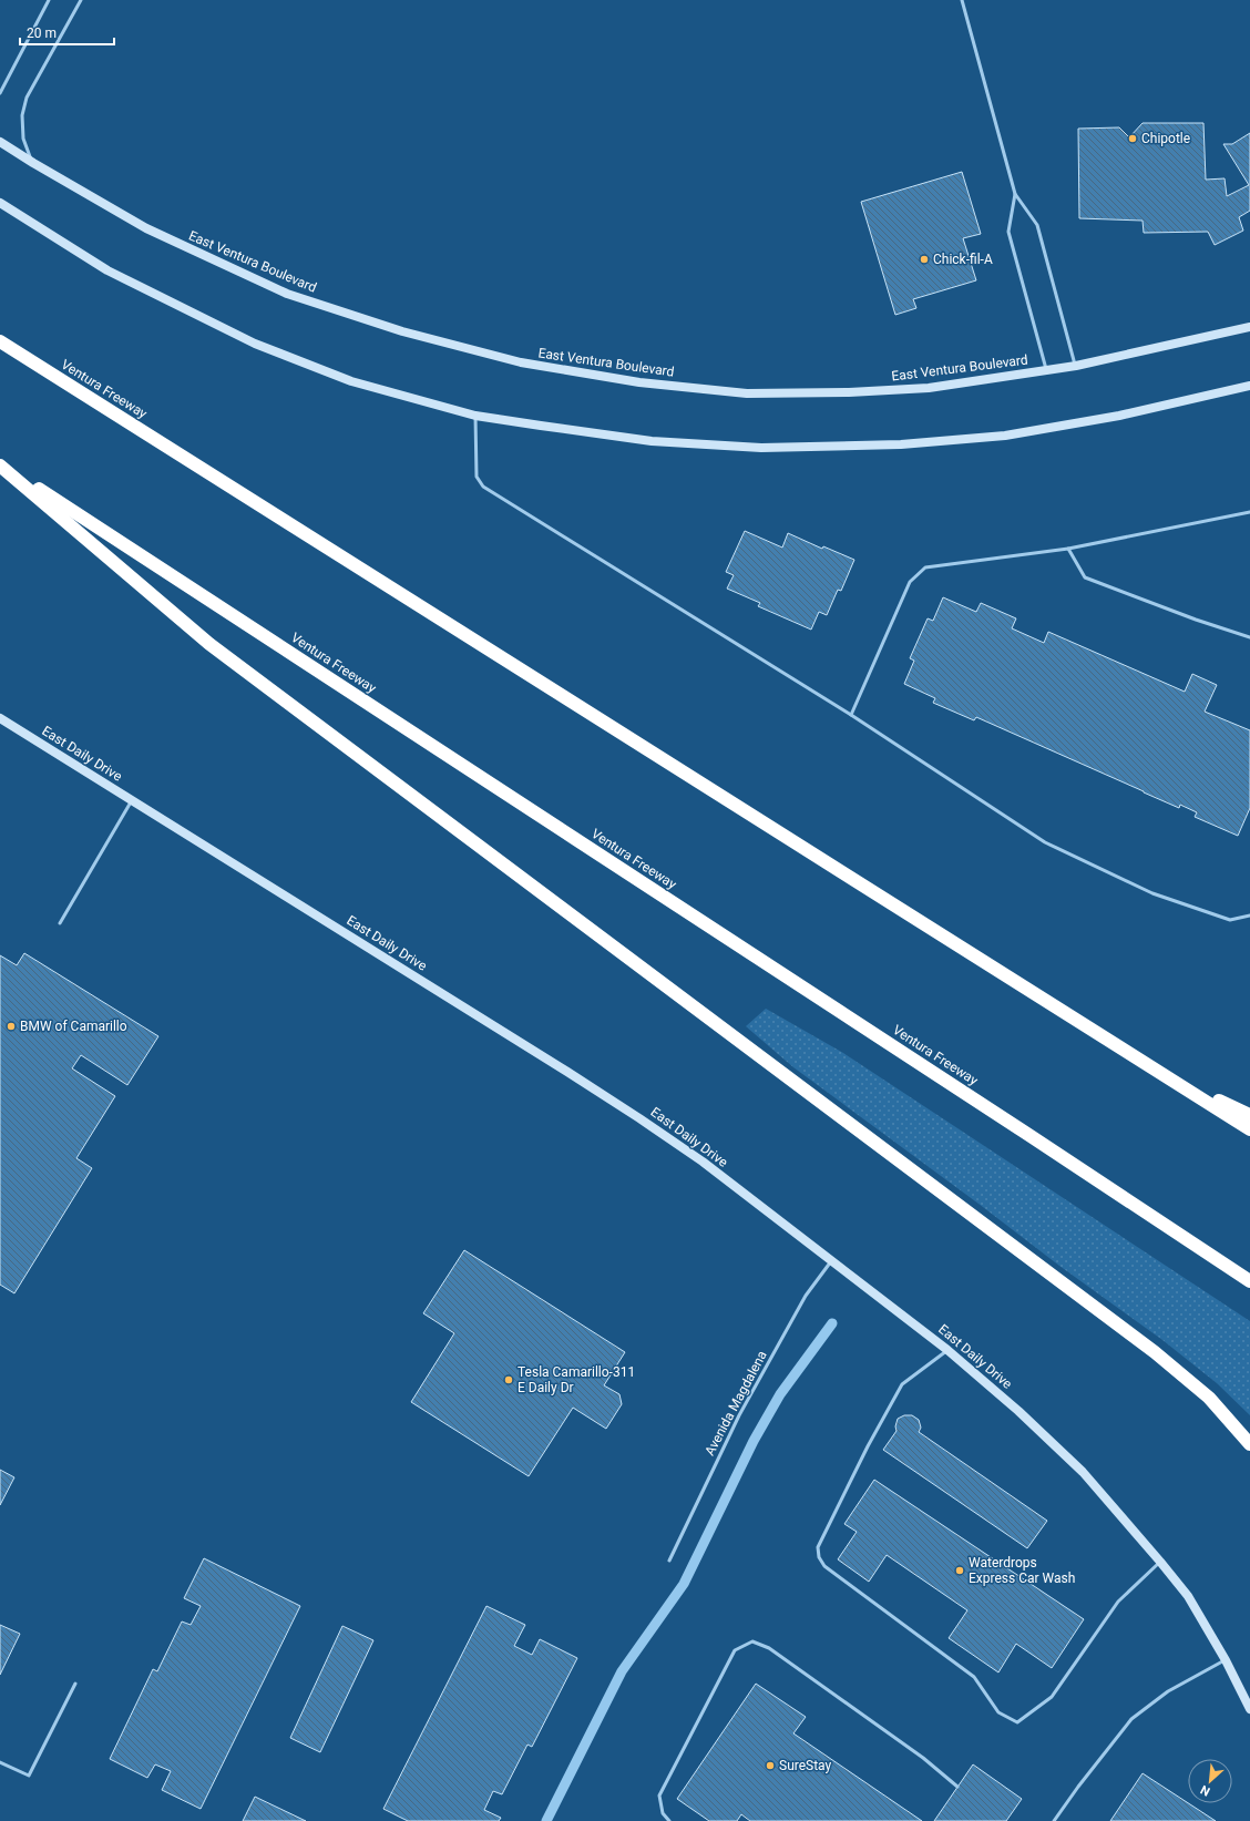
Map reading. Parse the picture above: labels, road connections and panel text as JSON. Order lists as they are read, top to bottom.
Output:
{
  "streets": {
    "highway": ["Ventura Freeway"],
    "main road": ["East Ventura Boulevard", "East Daily Drive"],
    "lane": ["Avenida Magdalena"]
  },
  "crossings": [
    ["East Daily Drive", "Avenida Magdalena"]
  ],
  "places": [
    "Chipotle",
    "Chick-fil-A",
    "BMW of Camarillo",
    "Tesla Camarillo-311 E Daily Dr",
    "Waterdrops Express Car Wash",
    "SureStay"
  ],
  "scale_bar": "20 m",
  "north": "bottom left"
}
